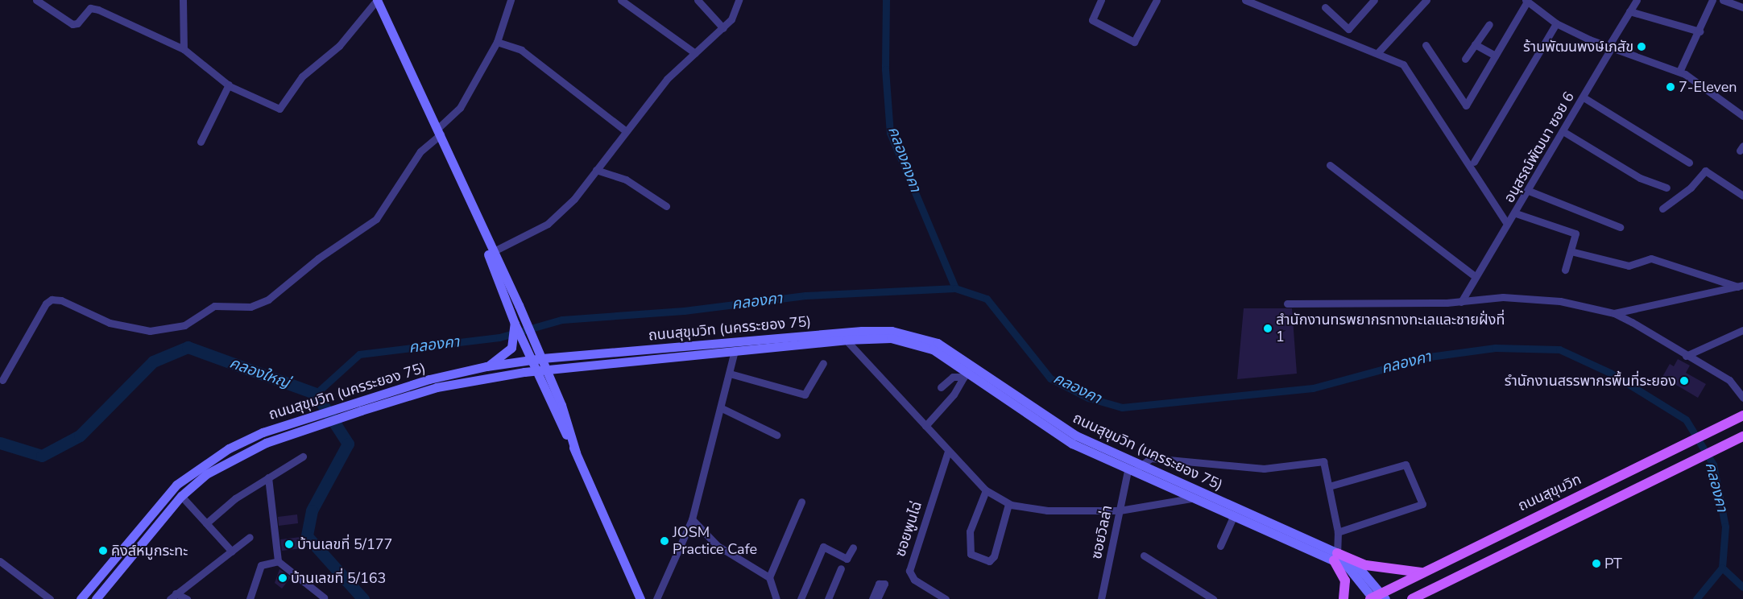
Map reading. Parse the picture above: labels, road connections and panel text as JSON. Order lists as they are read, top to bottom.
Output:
{
  "streets": {
    "main road": ["ถนนสุขุมวิท"],
    "street": [
      "อนุสรณ์พัฒนา ซอย 6",
      "ถนนสุขุมวิท (นครระยอง 75)",
      "ซอยพูนไฉ่",
      "ซอยวิลล่า"
    ]
  },
  "crossings": [
    ["ถนนสุขุมวิท (นครระยอง 75)", "ถนนสุขุมวิท"],
    ["ถนนสุขุมวิท (นครระยอง 75)", "ซอยวิลล่า"]
  ],
  "water": ["คลองคงคา", "คลองคา", "คลองใหญ่"],
  "places": [
    "ร้านพัฒนพงษ์เภสัข",
    "7-Eleven",
    "สำนักงานทรพยากรทางทะเลและชายฝั่งที่ 1",
    "รำนักงานสรรพากรพื้นที่ระยอง",
    "JOSM Practice Cafe",
    "บ้านเลขที่ 5/177",
    "คิงส์หมูกระทะ",
    "PT",
    "บ้านเลขที่ 5/163"
  ]
}
